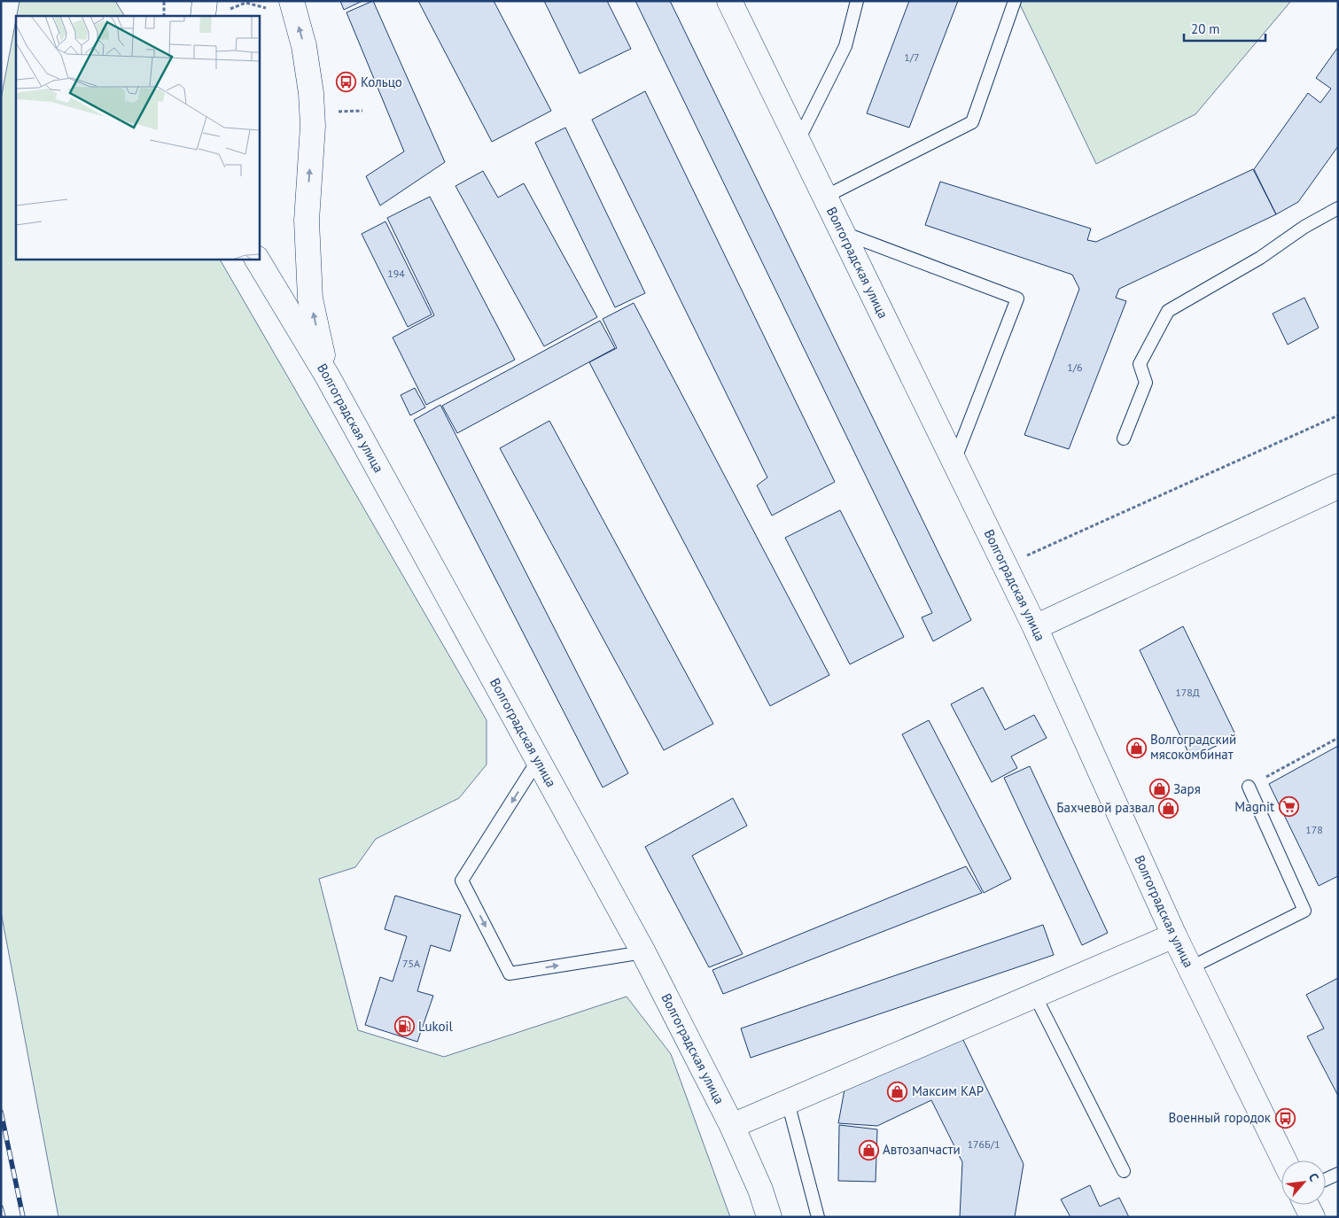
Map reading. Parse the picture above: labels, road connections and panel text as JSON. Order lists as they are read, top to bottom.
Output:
{
  "streets": {
    "street": ["Волгоградская улица"]
  },
  "places": {
    "bus stop": ["Кольцо", "Военный городок"],
    "shop": [
      "Волгоградский мясокомбинат",
      "Заря",
      "Бахчевой развал",
      "Максим КАР",
      "Автозапчасти"
    ],
    "supermarket": ["Magnit"],
    "fuel station": ["Lukoil"]
  },
  "house_numbers": [
    "1/7",
    "194",
    "1/6",
    "178Д",
    "178",
    "75А",
    "176Б/1"
  ],
  "scale_bar": "20 m",
  "north": "top right"
}
